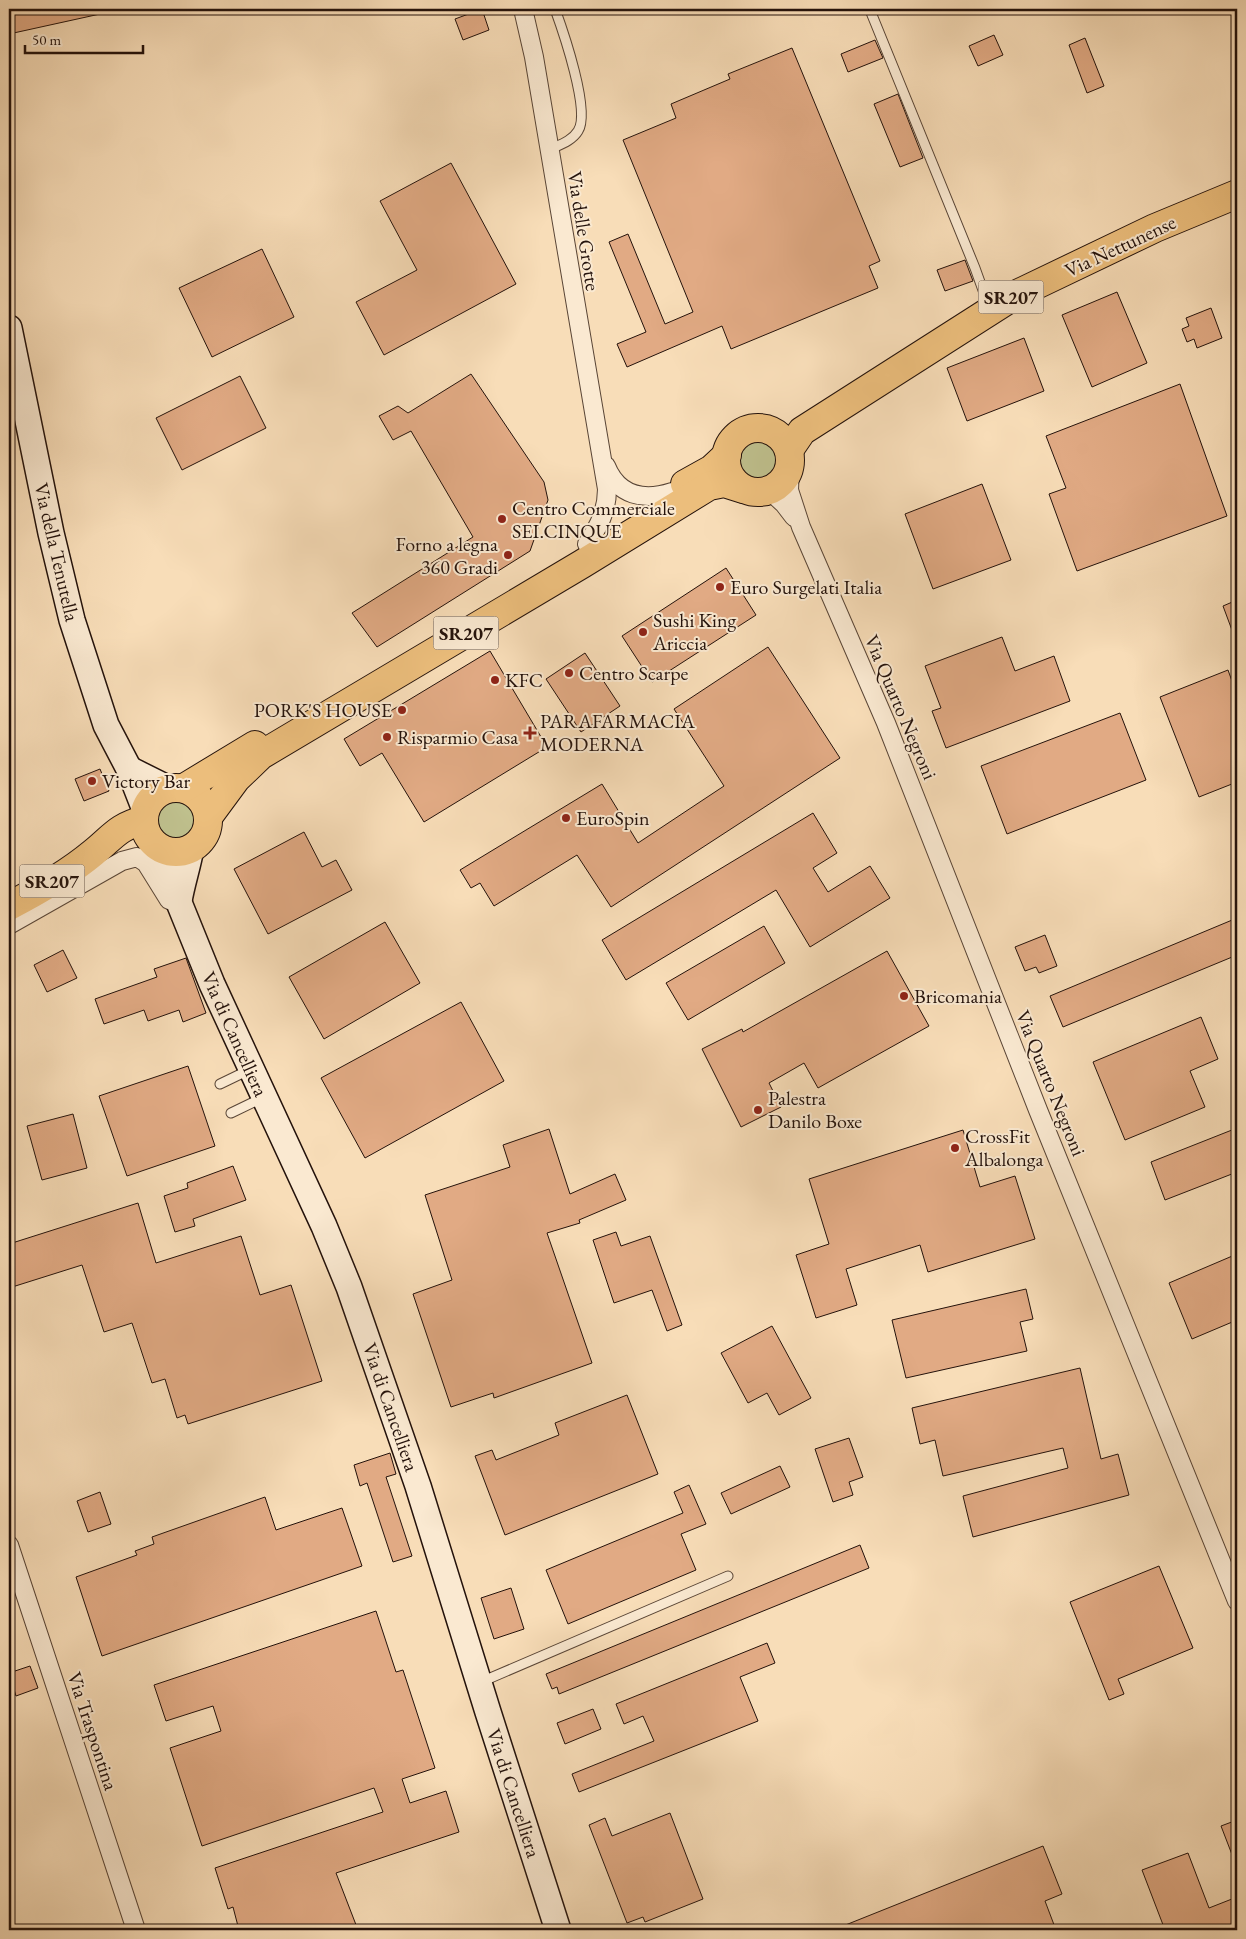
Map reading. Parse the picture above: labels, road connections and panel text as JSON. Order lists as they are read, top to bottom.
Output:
{
  "streets": {
    "main road": ["Via Nettunense", "SR207"],
    "street": [
      "Via delle Grotte",
      "Via della Tenutella",
      "Via Quarto Negroni",
      "Via di Cancelliera",
      "Via Traspontina"
    ]
  },
  "crossings": [
    ["Via delle Grotte", "SR207"],
    ["Via Nettunense", "SR207"],
    ["Via Nettunense", "Via Quarto Negroni"],
    ["SR207", "Via della Tenutella"],
    ["SR207", "Via Quarto Negroni"],
    ["SR207", "Via di Cancelliera"],
    ["Via della Tenutella", "Via di Cancelliera"]
  ],
  "places": {
    "other": [
      "Centro Commerciale SEI.CINQUE",
      "Forno a legna 360 Gradi",
      "Euro Surgelati Italia",
      "Sushi King Ariccia",
      "Centro Scarpe",
      "KFC",
      "PORK'S HOUSE",
      "Risparmio Casa",
      "Victory Bar",
      "EuroSpin",
      "Bricomania",
      "Palestra Danilo Boxe",
      "CrossFit Albalonga"
    ],
    "health": ["PARAFARMACIA MODERNA"]
  },
  "scale_bar": "50 m"
}
